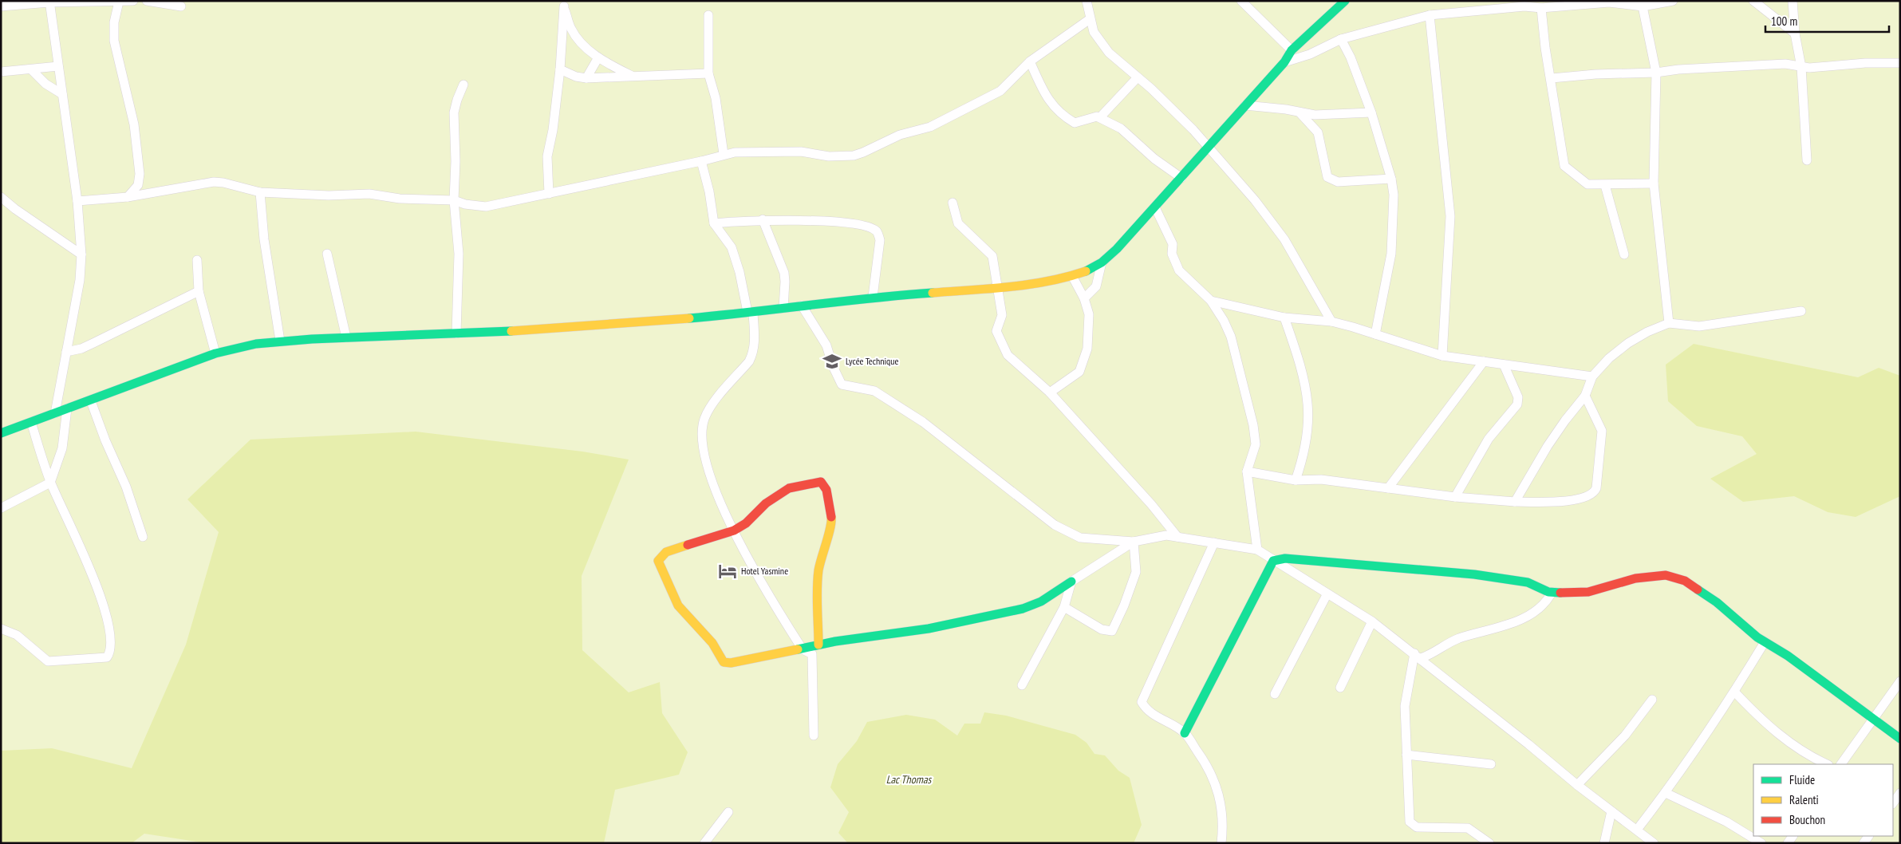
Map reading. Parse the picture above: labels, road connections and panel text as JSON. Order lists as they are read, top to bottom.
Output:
{
  "water": ["Lac Thomas"],
  "places": {
    "school or university": ["Lycée Technique"],
    "hotel": ["Hotel Yasmine"]
  },
  "legend": ["Fluide", "Ralenti", "Bouchon"],
  "scale_bar": "100 m"
}
